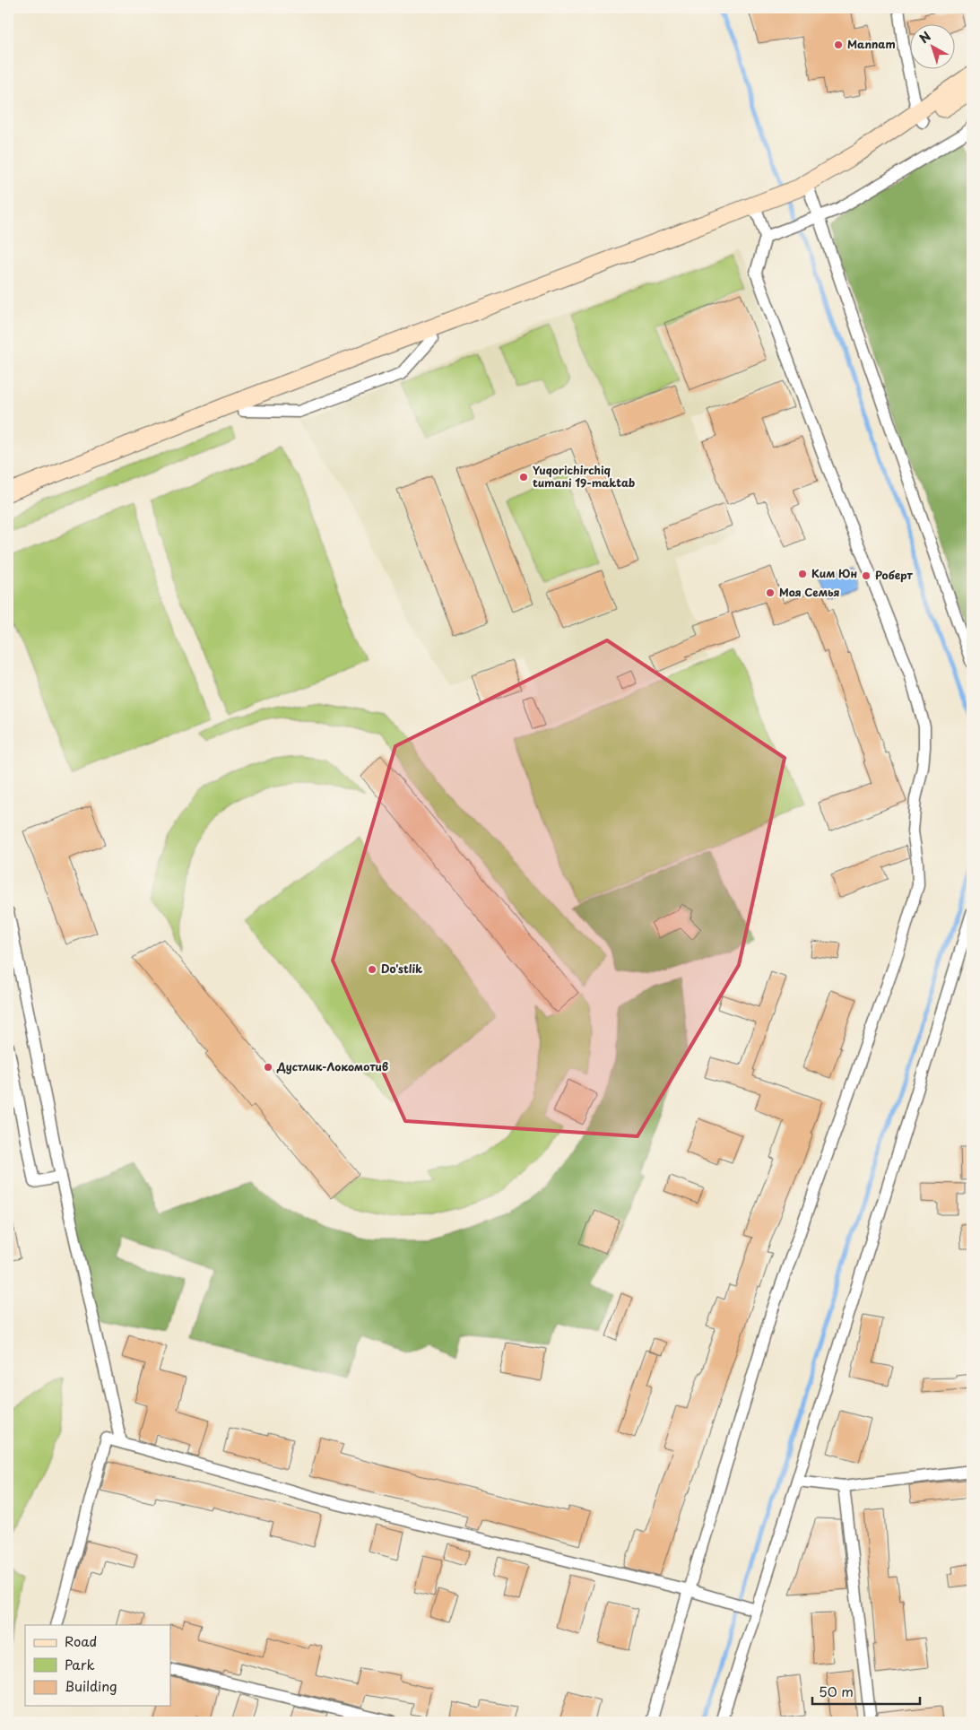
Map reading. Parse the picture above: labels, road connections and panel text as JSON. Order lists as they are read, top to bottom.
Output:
{
  "places": [
    "Mannam",
    "Yuqorichirchiq tumani 19-maktab",
    "Ким Юн",
    "Роберт",
    "Моя Семья",
    "Do'stlik",
    "Дустлик-Локомотив"
  ],
  "legend": ["Road", "Park", "Building"],
  "scale_bar": "50 m",
  "north": "top left"
}
